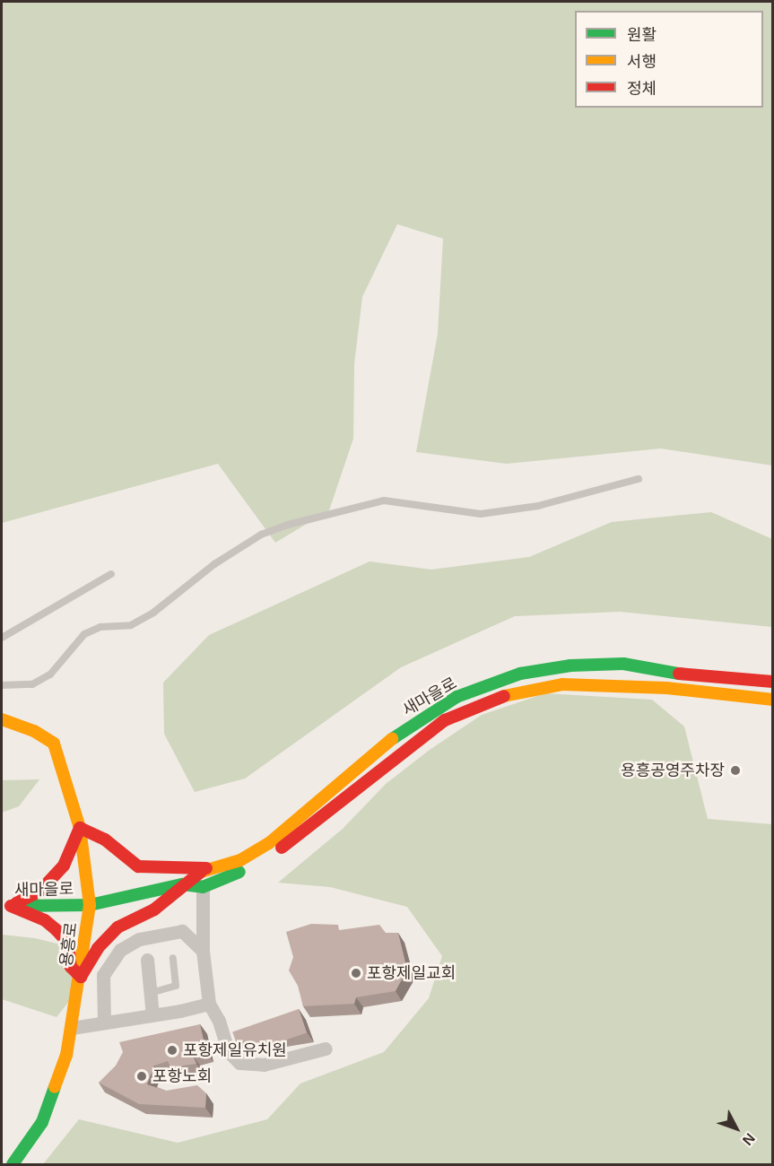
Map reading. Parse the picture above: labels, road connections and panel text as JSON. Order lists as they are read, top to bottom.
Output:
{
  "streets": {
    "main road": ["새마을로", "용흥로"]
  },
  "crossings": [
    ["새마을로", "용흥로"]
  ],
  "places": [
    "용흥공영주차장",
    "포항제일교회",
    "포항제일유치원",
    "포항노회"
  ],
  "legend": ["원활", "서행", "정체"],
  "north": "bottom right"
}
